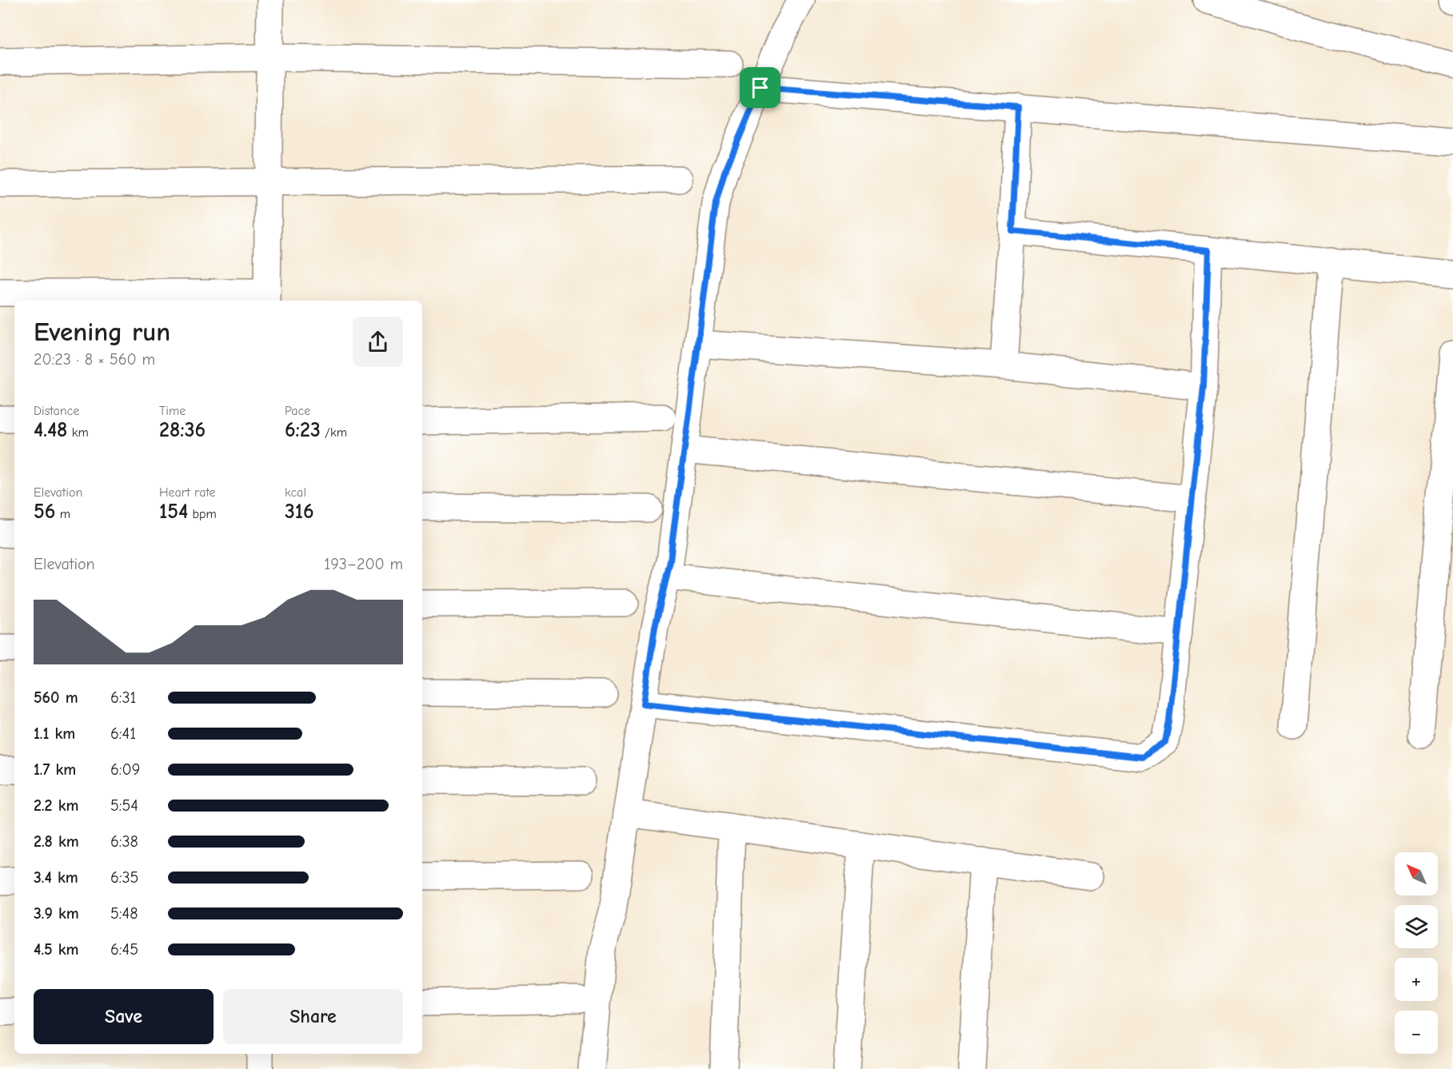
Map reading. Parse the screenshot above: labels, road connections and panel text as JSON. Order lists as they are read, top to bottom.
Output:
{
  "north": "top left",
  "page": {
    "heading": ["Evening run", "20:23 · 8 × 560 m"],
    "stats": [
      ["Distance", "4.48 km"],
      ["Time", "28:36"],
      ["Pace", "6:23 /km"],
      ["Elevation", "56 m"],
      ["Heart rate", "154 bpm"],
      ["kcal", "316"]
    ],
    "chart": ["Elevation", "193–200 m"],
    "list": [
      {
        "name": "560 m",
        "note": "6:31"
      },
      {
        "name": "1.1 km",
        "note": "6:41"
      },
      {
        "name": "1.7 km",
        "note": "6:09"
      },
      {
        "name": "2.2 km",
        "note": "5:54"
      },
      {
        "name": "2.8 km",
        "note": "6:38"
      },
      {
        "name": "3.4 km",
        "note": "6:35"
      },
      {
        "name": "3.9 km",
        "note": "5:48"
      },
      {
        "name": "4.5 km",
        "note": "6:45"
      }
    ],
    "map_buttons": ["+", "−"],
    "buttons": ["Save", "Share"]
  }
}
